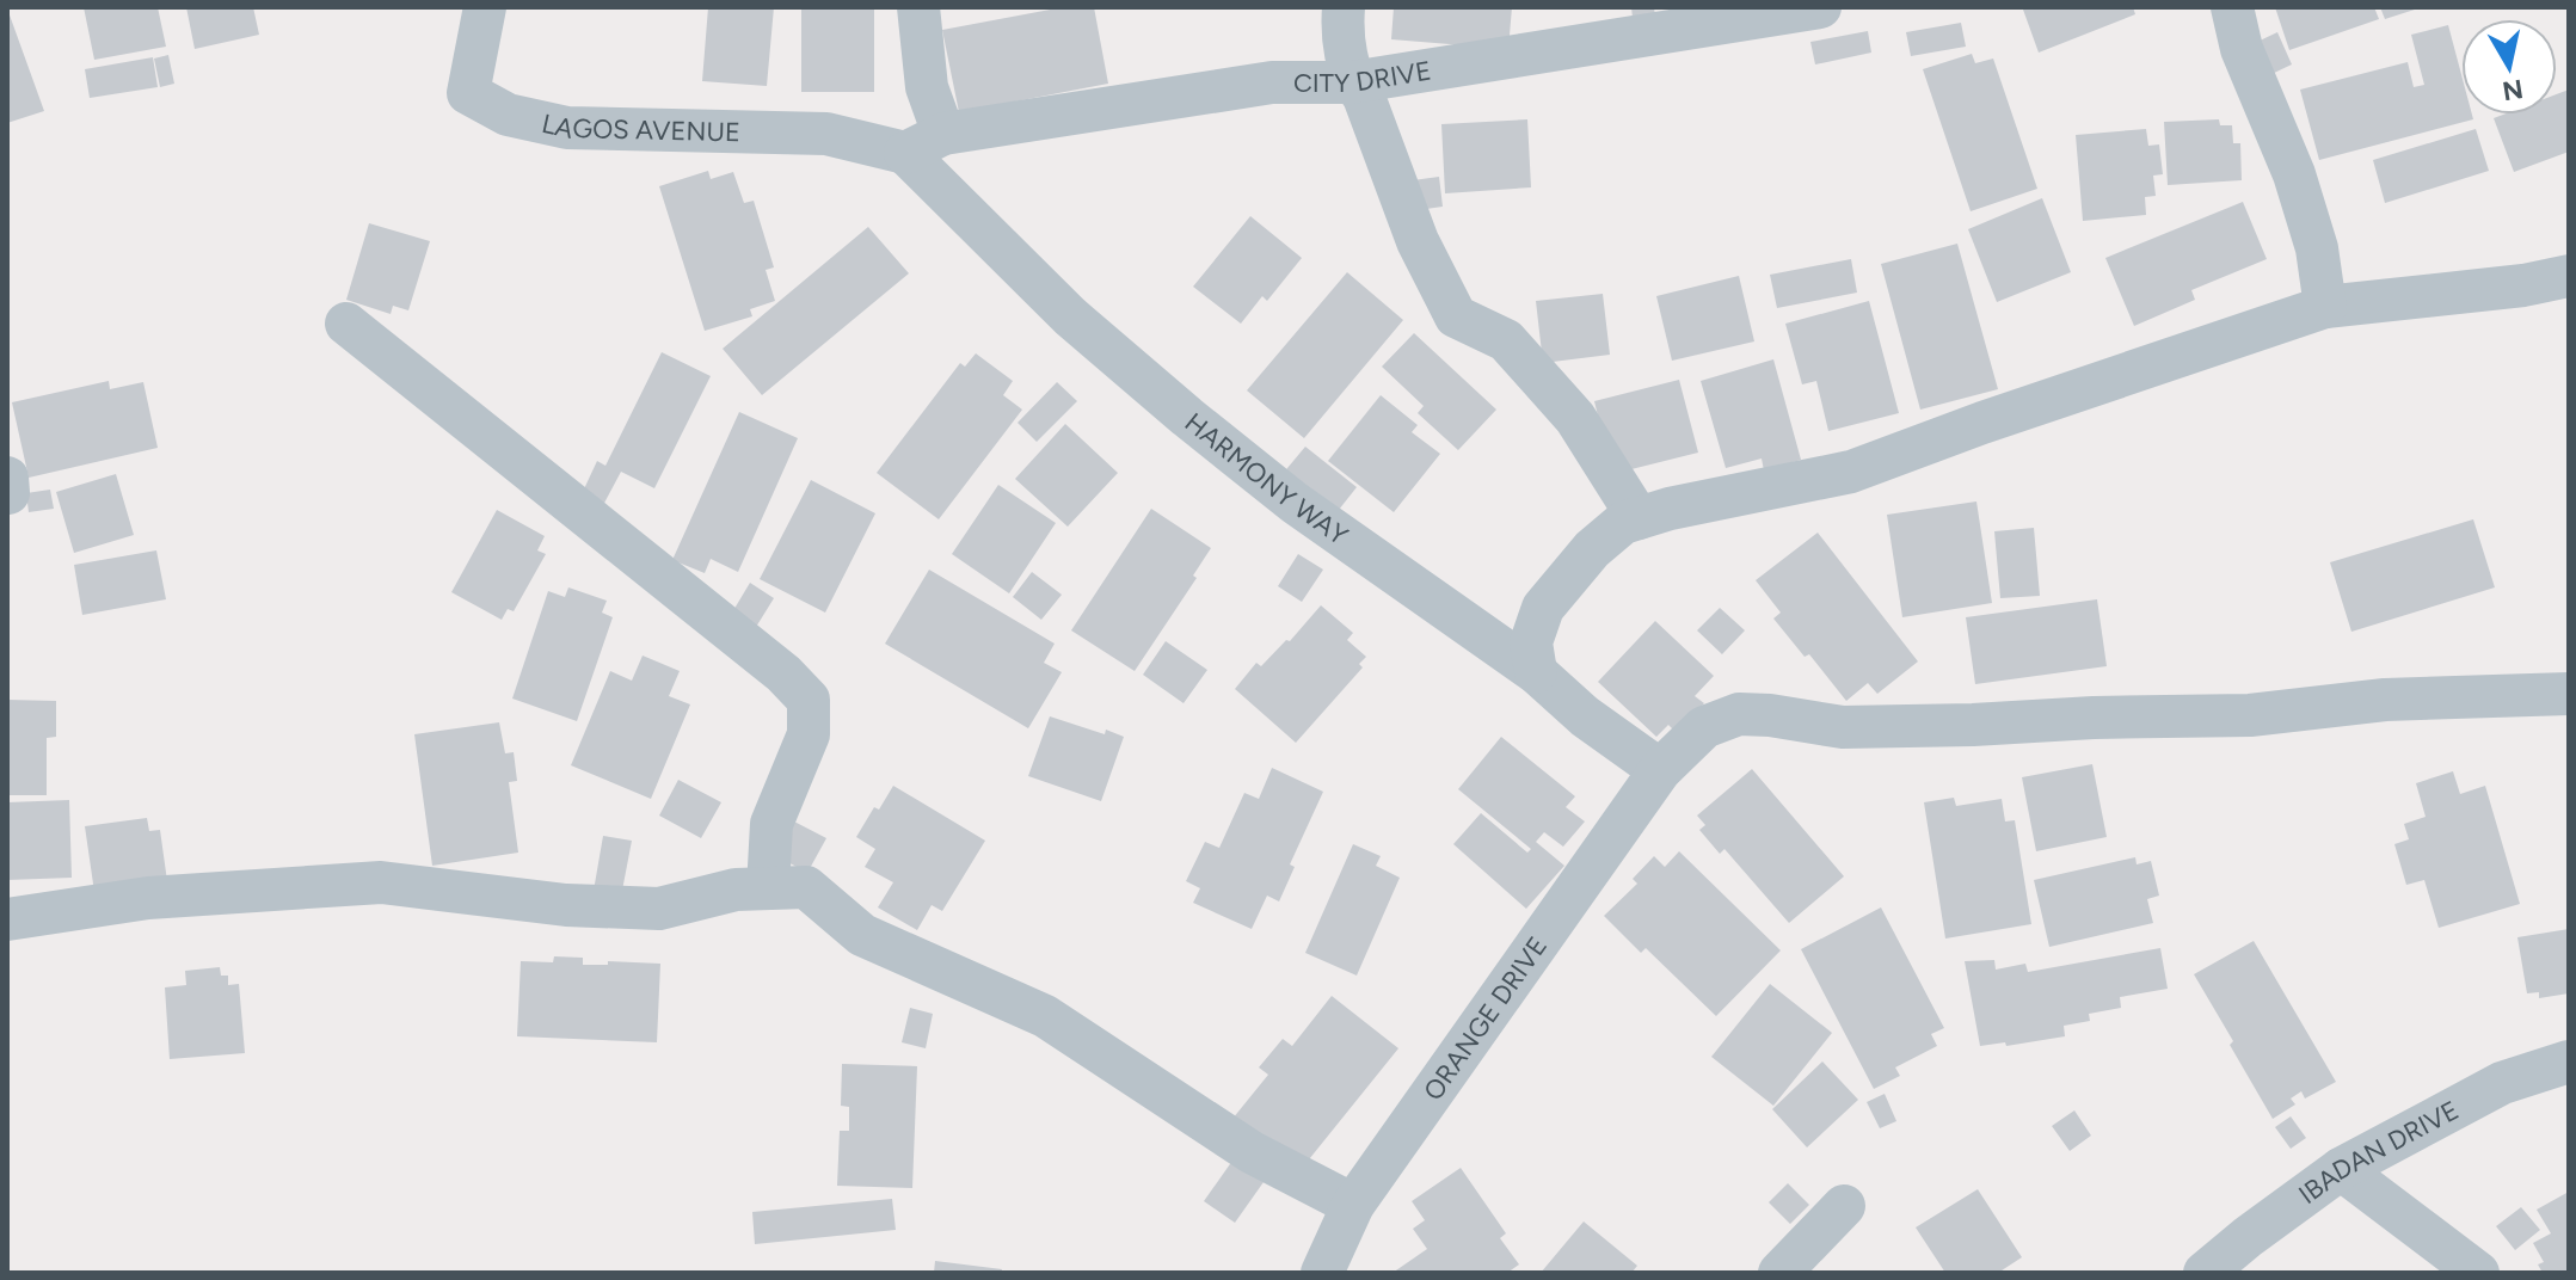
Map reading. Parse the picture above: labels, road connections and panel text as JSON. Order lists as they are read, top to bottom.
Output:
{
  "streets": {
    "street": [
      "CITY DRIVE",
      "LAGOS AVENUE",
      "HARMONY WAY",
      "ORANGE DRIVE",
      "IBADAN DRIVE"
    ]
  },
  "crossings": [
    ["CITY DRIVE", "LAGOS AVENUE"],
    ["CITY DRIVE", "HARMONY WAY"],
    ["LAGOS AVENUE", "HARMONY WAY"],
    ["HARMONY WAY", "ORANGE DRIVE"]
  ],
  "north": "bottom"
}
